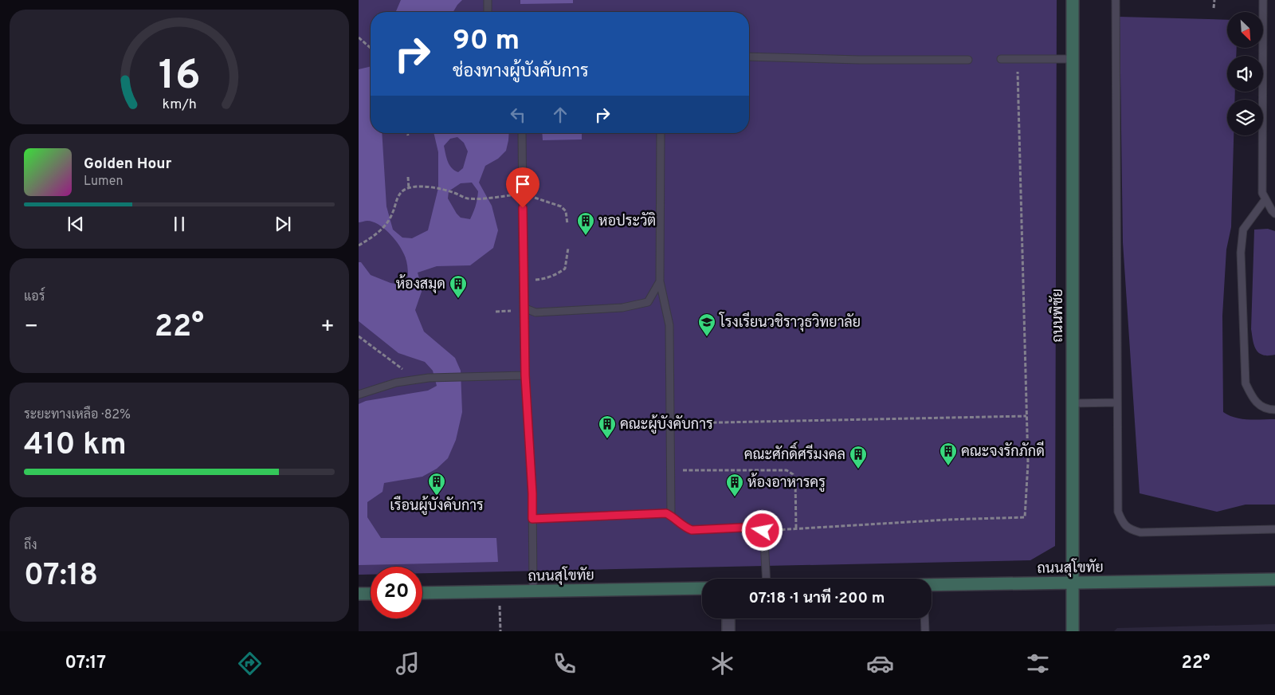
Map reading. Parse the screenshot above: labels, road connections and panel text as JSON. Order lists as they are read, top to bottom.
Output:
{
  "streets": {
    "street": ["ถนนพิชัย", "ถนนสุโขทัย"]
  },
  "crossings": [
    ["ถนนพิชัย", "ถนนสุโขทัย"]
  ],
  "places": {
    "building": [
      "หอประวัติ",
      "ห้องสมุด",
      "คณะผู้บังคับการ",
      "คณะจงรักภักดี",
      "คณะศักดิ์ศรีมงคล",
      "เรือนผู้บังคับการ",
      "ห้องอาหารครู"
    ],
    "school or university": ["โรงเรียนวชิราวุธวิทยาลัย"]
  },
  "north": "bottom right",
  "page": {
    "turn": ["90 m", "ช่องทางผู้บังคับการ"],
    "song": ["Golden Hour", "Lumen"],
    "tile": [
      "แอร์",
      ["ระยะทางเหลือ · 82%", "410 km"],
      ["ถึง", "07:18"]
    ],
    "heat": ["−", "22°", "+"],
    "limit": "20",
    "trip": "07:18 · 1 นาที · 200 m",
    "tabs": ["07:17", "22°"],
    "gauge": ["16", "km/h"]
  }
}
